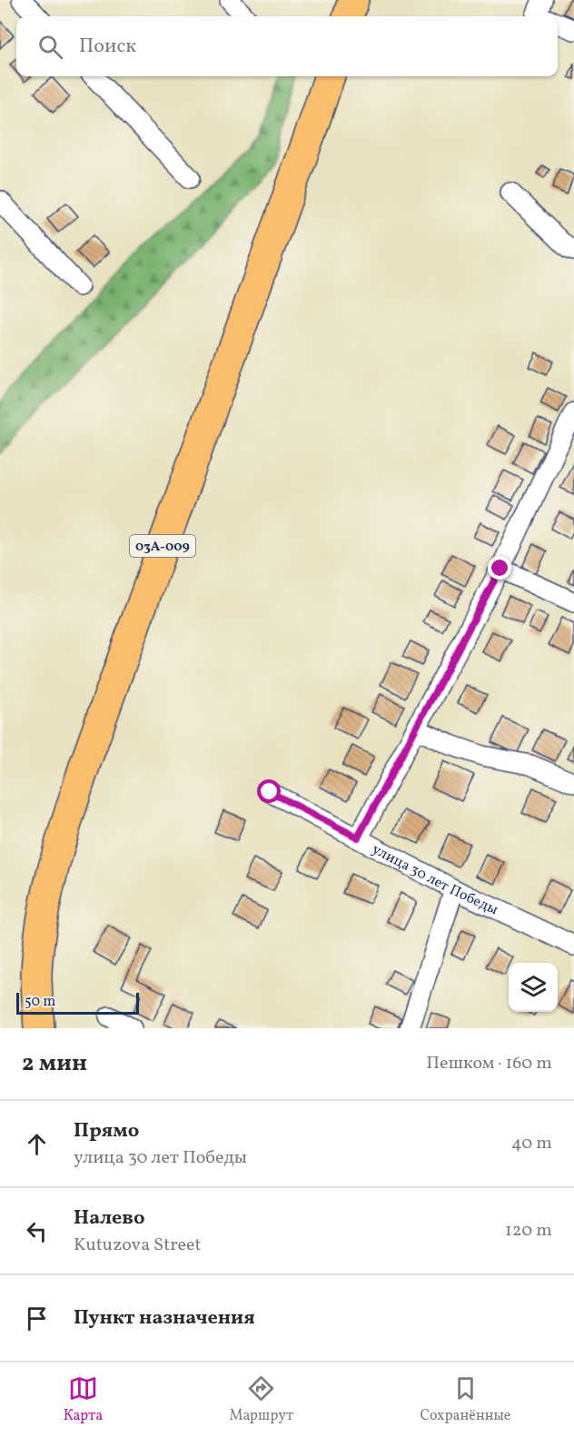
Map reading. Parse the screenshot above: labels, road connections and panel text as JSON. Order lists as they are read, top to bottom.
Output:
{
  "streets": {
    "main road": ["03А-009"],
    "street": ["улица 30 лет Победы"]
  },
  "scale_bar": "50 m",
  "page": {
    "search": "Поиск",
    "scale": "50 m",
    "heading": ["2 мин", "Пешком · 160 m"],
    "list": [
      ["Прямо", "улица 30 лет Победы", "40 m"],
      ["Налево", "Kutuzova Street", "120 m"],
      "Пункт назначения"
    ],
    "nav": ["Карта", "Маршрут", "Сохранённые"]
  }
}
